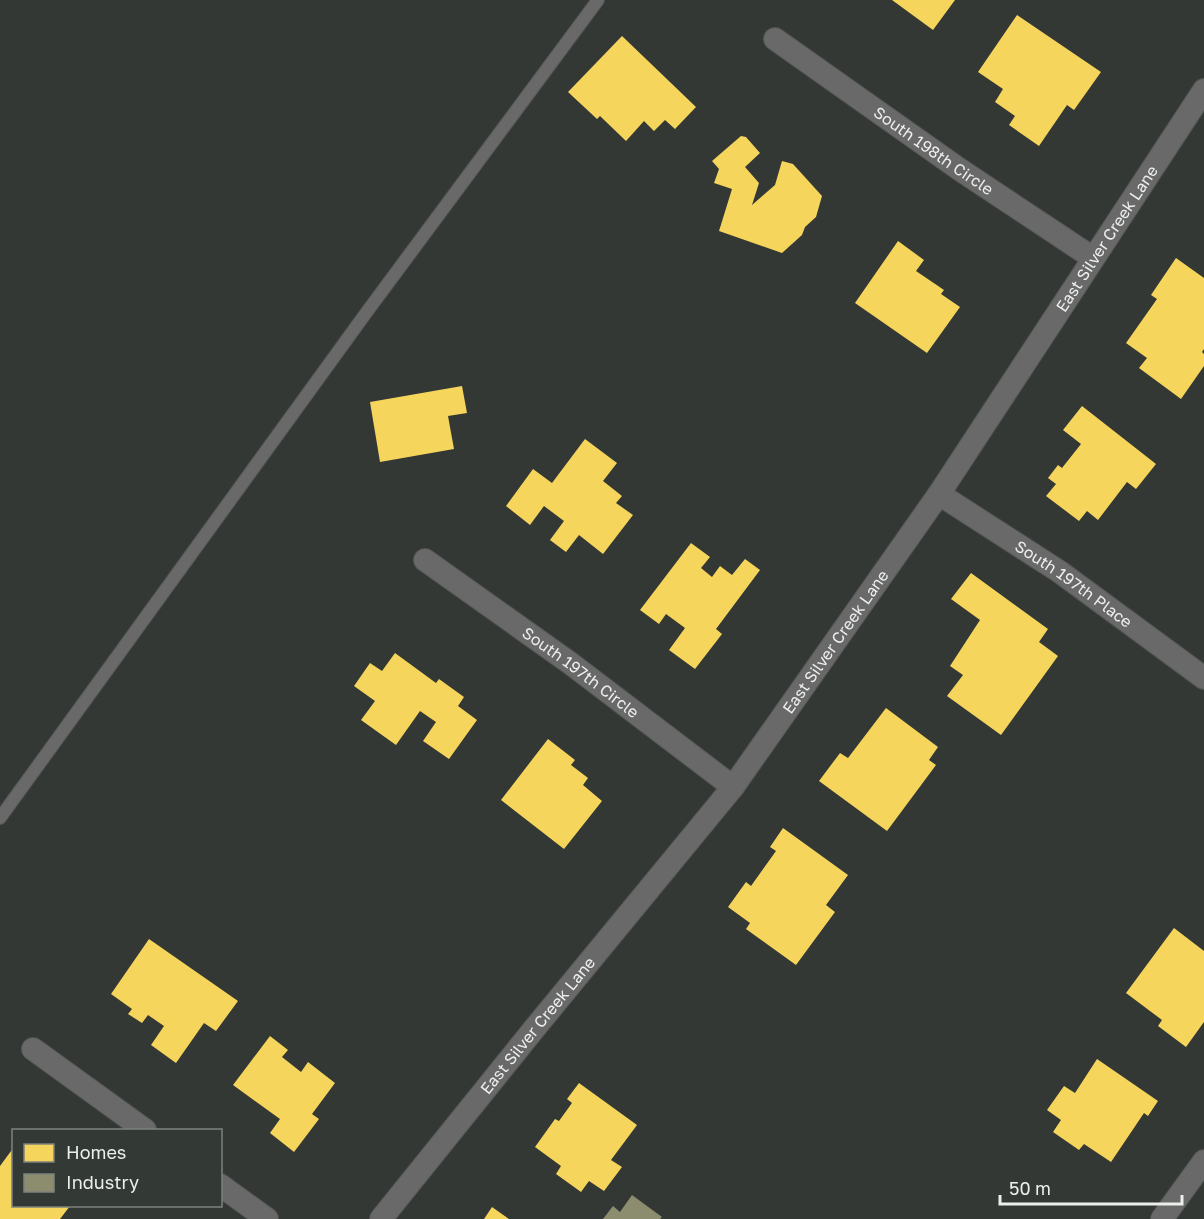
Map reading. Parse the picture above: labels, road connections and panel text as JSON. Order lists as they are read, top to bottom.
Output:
{
  "streets": {
    "street": [
      "South 198th Circle",
      "East Silver Creek Lane",
      "South 197th Place",
      "South 197th Circle"
    ]
  },
  "crossings": [
    ["South 198th Circle", "East Silver Creek Lane"],
    ["East Silver Creek Lane", "South 197th Place"],
    ["East Silver Creek Lane", "South 197th Circle"]
  ],
  "legend": ["Homes", "Industry"],
  "scale_bar": "50 m"
}
